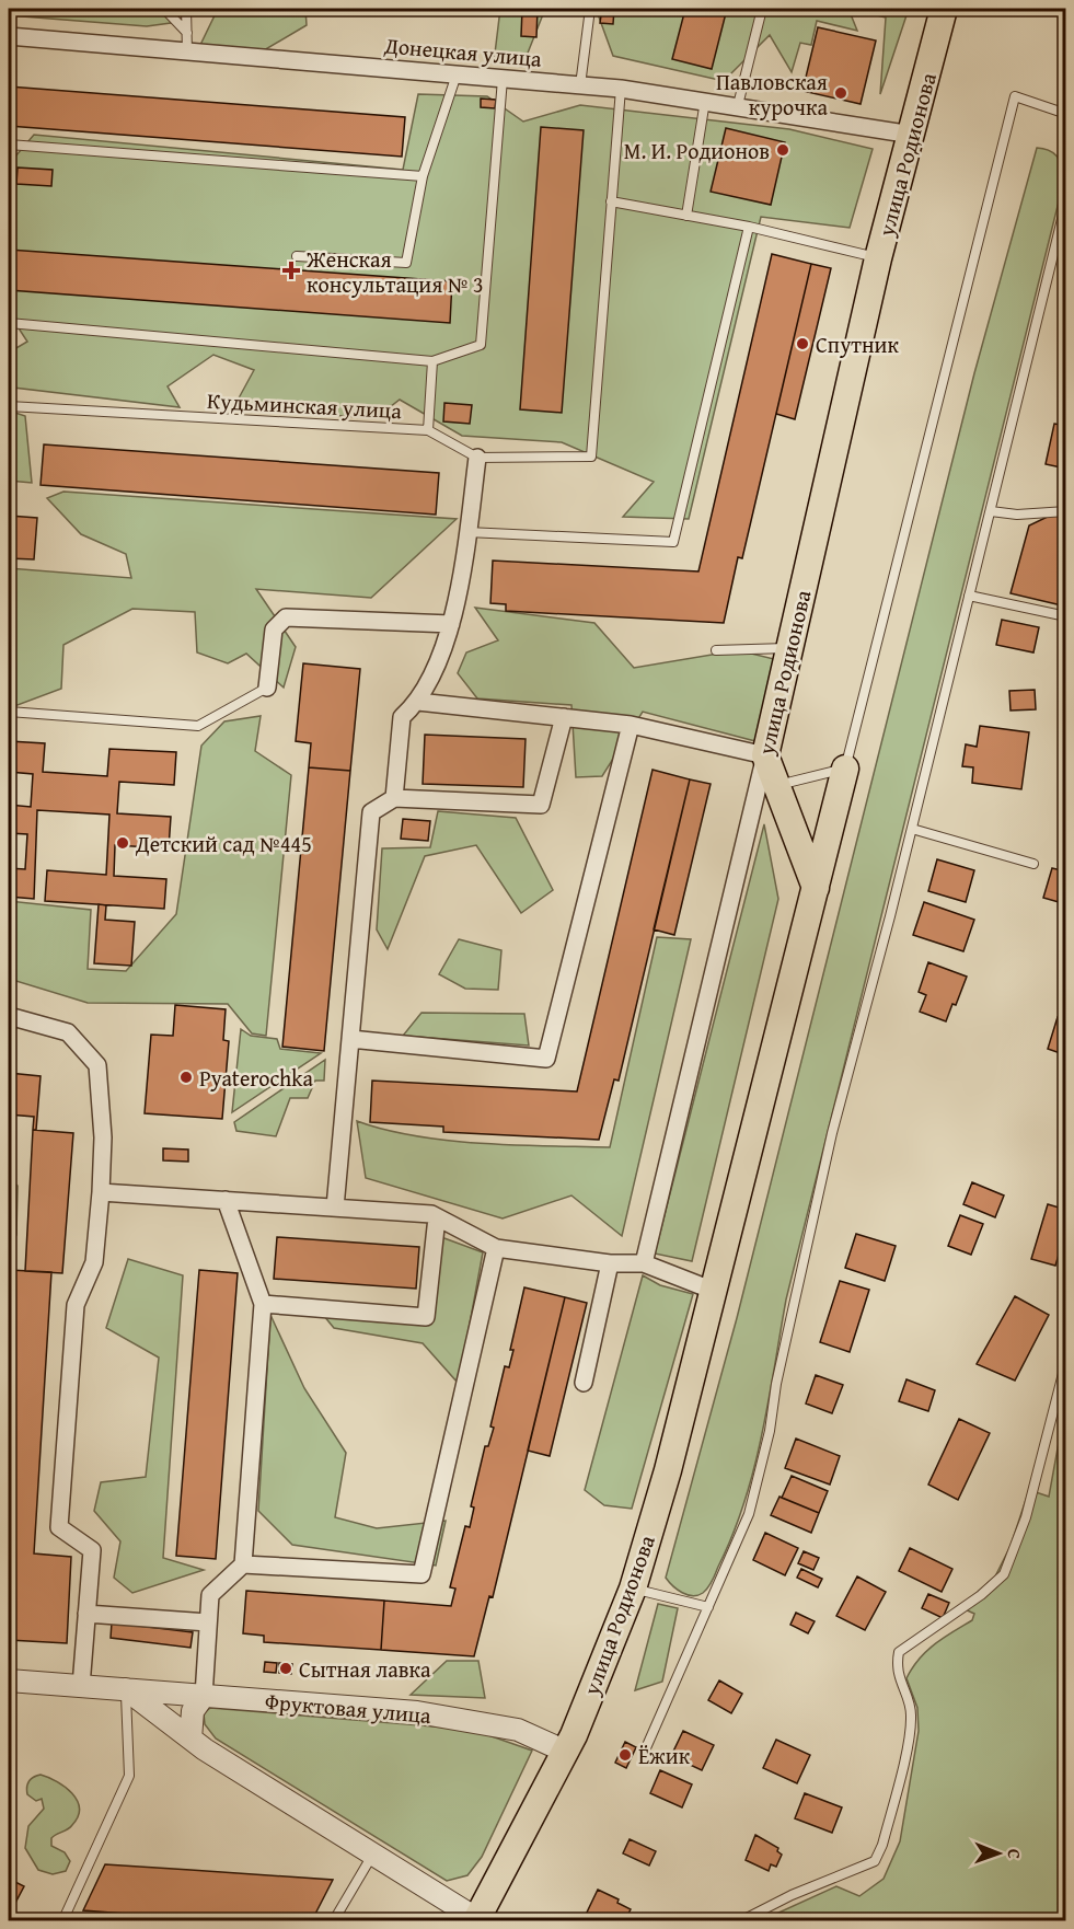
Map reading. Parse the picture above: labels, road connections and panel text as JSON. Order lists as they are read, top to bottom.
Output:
{
  "streets": {
    "main road": ["улица Родионова"],
    "street": ["Донецкая улица", "Фруктовая улица"],
    "lane": ["Кудьминская улица"]
  },
  "crossings": [
    ["Донецкая улица", "улица Родионова"],
    ["улица Родионова", "Фруктовая улица"]
  ],
  "places": {
    "other": [
      "Павловская курочка",
      "М. И. Родионов",
      "Спутник",
      "Детский сад №445",
      "Pyaterochka",
      "Сытная лавка",
      "Ёжик"
    ],
    "health": ["Женская консультация № 3"]
  },
  "north": "right"
}
